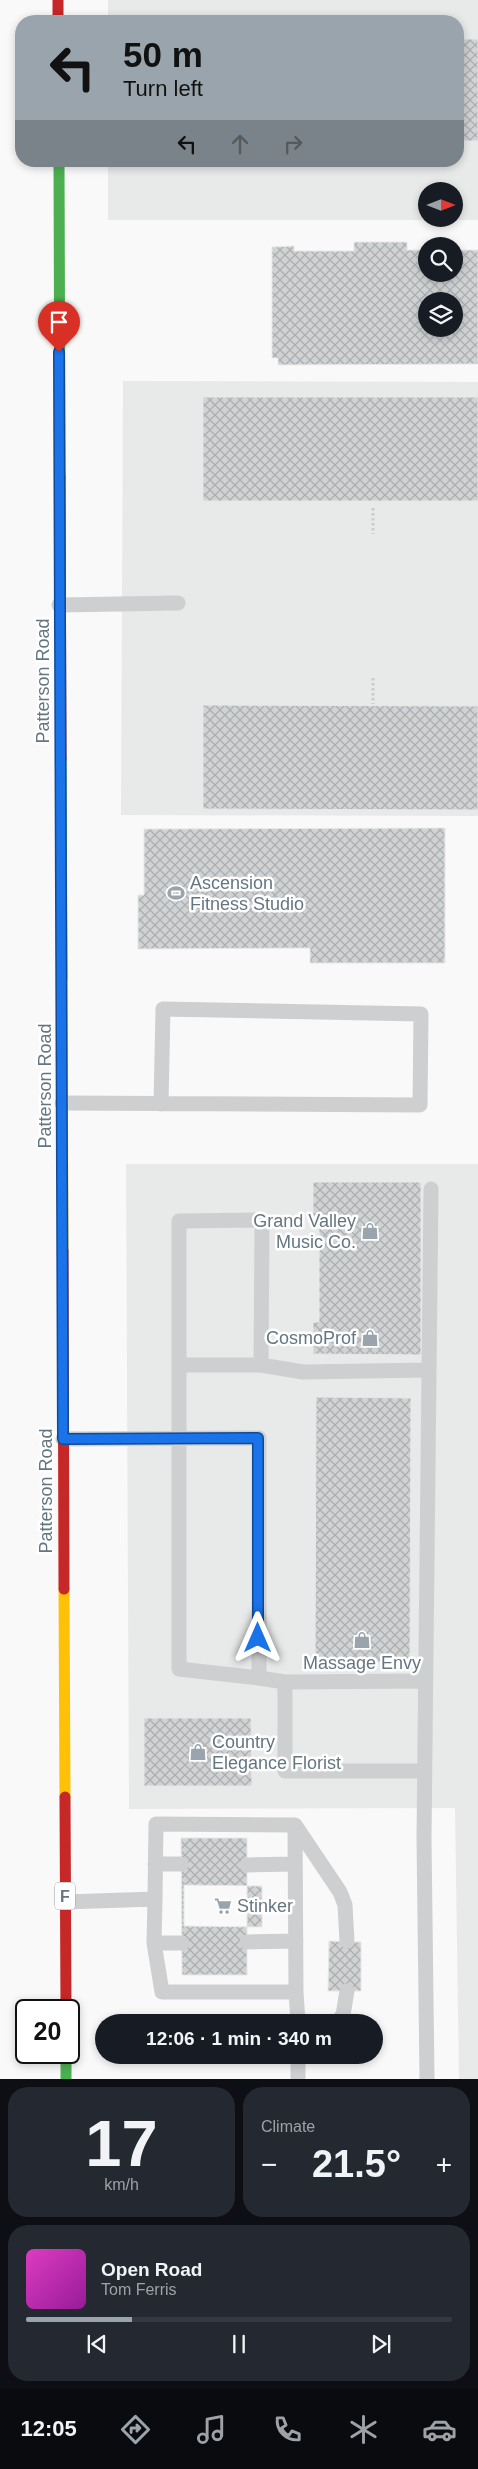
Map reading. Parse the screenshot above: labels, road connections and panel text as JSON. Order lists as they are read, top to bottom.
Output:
{
  "streets": {
    "main road": ["Patterson Road", "F"]
  },
  "places": {
    "sports": ["Ascension Fitness Studio"],
    "shop": [
      "Grand Valley Music Co.",
      "CosmoProf",
      "Massage Envy",
      "Country Elegance Florist"
    ],
    "supermarket": ["Stinker"]
  },
  "north": "right",
  "page": {
    "turn": ["50 m", "Turn left"],
    "limit": "20",
    "trip": "12:06 · 1 min · 340 m",
    "tile": [
      ["17", "km/h"],
      "Climate"
    ],
    "heat": ["−", "21.5°", "+"],
    "song": ["Open Road", "Tom Ferris"],
    "tabs": "12:05"
  }
}
